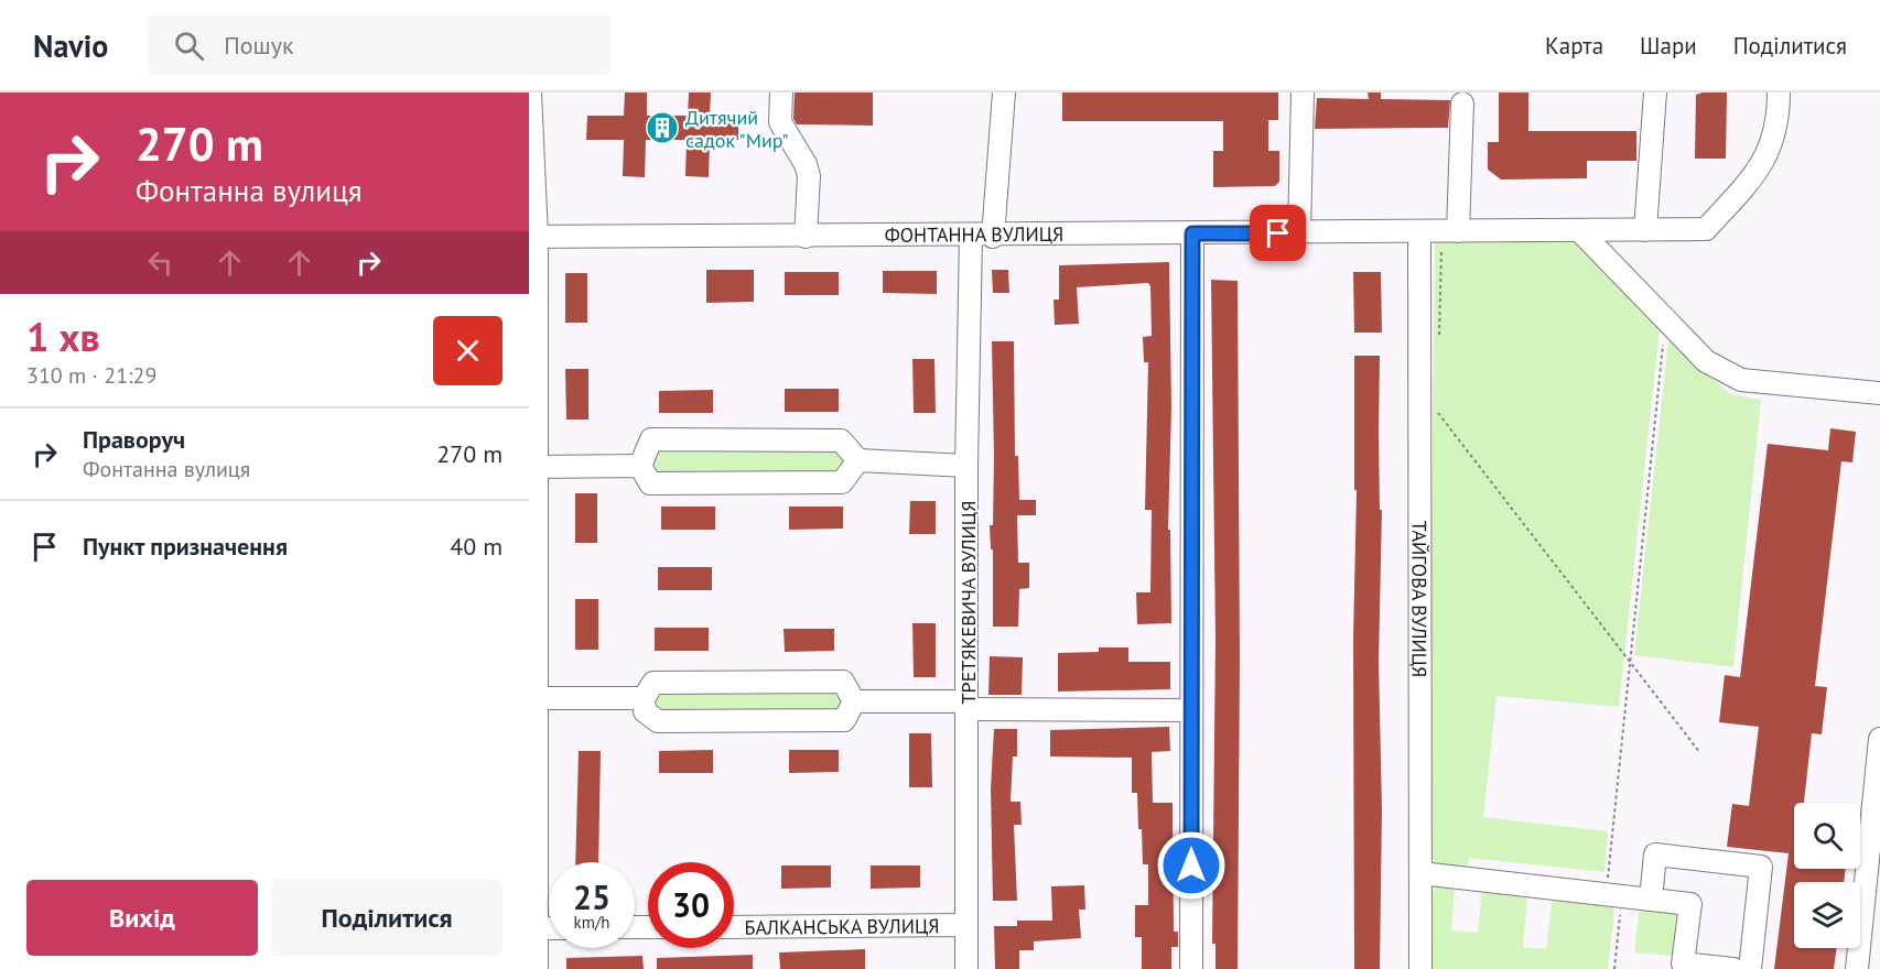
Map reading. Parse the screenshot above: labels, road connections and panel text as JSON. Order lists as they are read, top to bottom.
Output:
{
  "streets": {
    "street": [
      "ФОНТАННА ВУЛИЦЯ",
      "ТАЙГОВА ВУЛИЦЯ",
      "ТРЕТЯКЕВИЧА ВУЛИЦЯ",
      "БАЛКАНСЬКА ВУЛИЦЯ"
    ]
  },
  "crossings": [
    ["ФОНТАННА ВУЛИЦЯ", "ТАЙГОВА ВУЛИЦЯ"],
    ["ФОНТАННА ВУЛИЦЯ", "ТРЕТЯКЕВИЧА ВУЛИЦЯ"],
    ["ТРЕТЯКЕВИЧА ВУЛИЦЯ", "БАЛКАНСЬКА ВУЛИЦЯ"]
  ],
  "places": {
    "building": ["Дитячий садок \"Мир\""]
  },
  "page": {
    "header": "Navio",
    "search": "Пошук",
    "nav": ["Карта", "Шари", "Поділитися"],
    "turn": ["270 m", "Фонтанна вулиця"],
    "heading": ["1 хв", "310 m · 21:29"],
    "list": [
      {
        "name": "Праворуч",
        "note": "Фонтанна вулиця",
        "value": "270 m"
      },
      {
        "name": "Пункт призначення",
        "value": "40 m"
      }
    ],
    "speed": "25 km/h",
    "limit": "30",
    "buttons": ["Вихід", "Поділитися"]
  }
}
